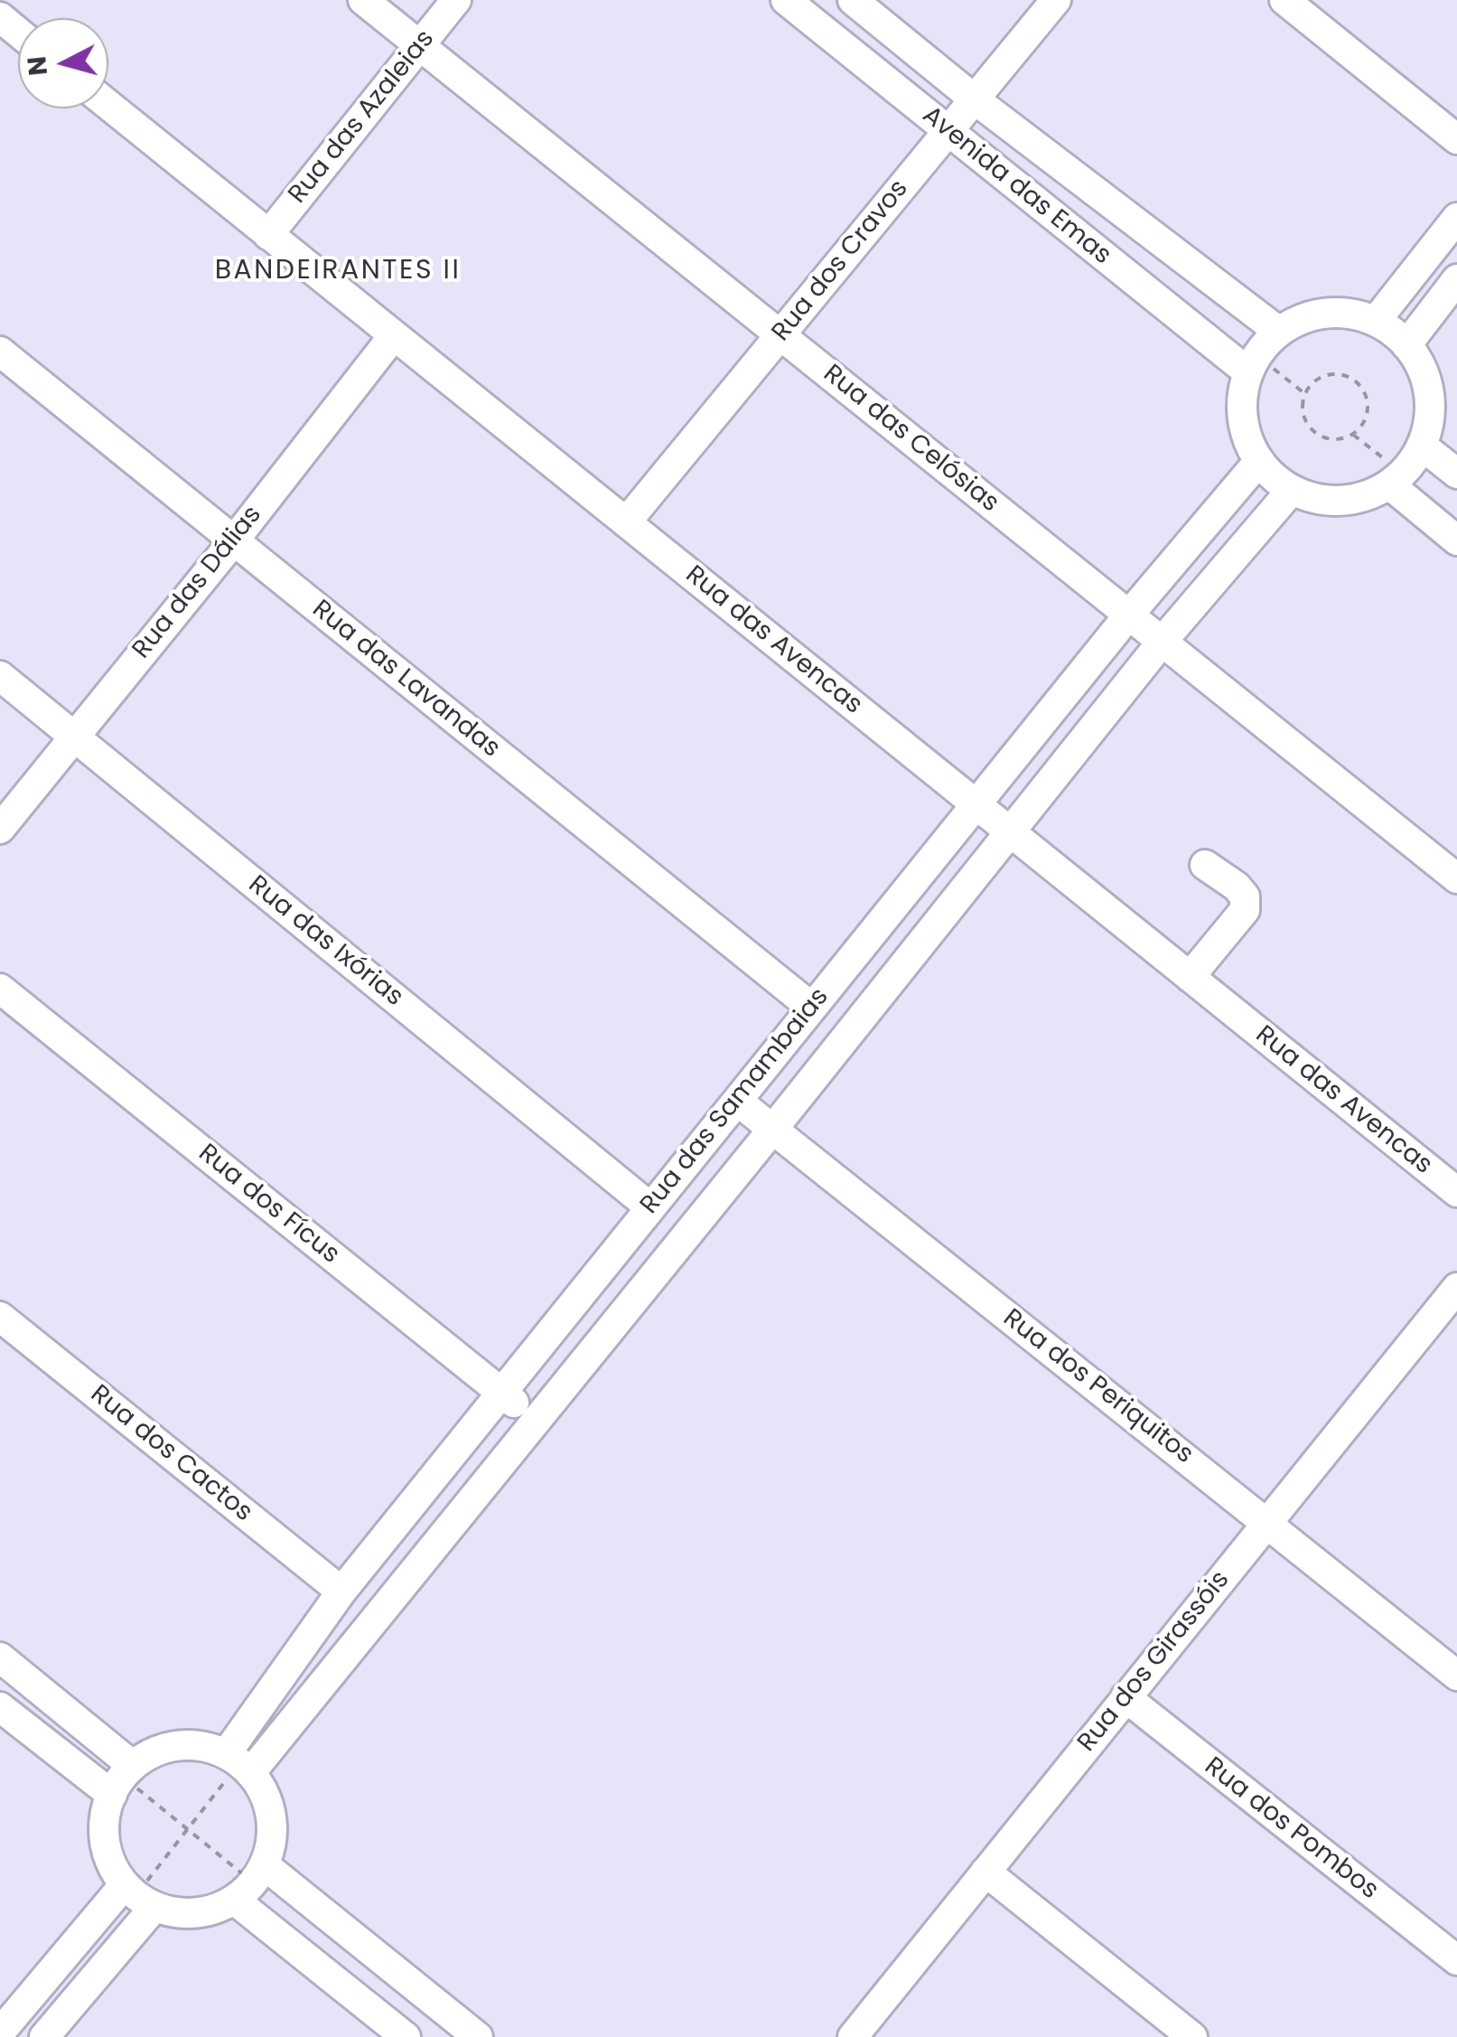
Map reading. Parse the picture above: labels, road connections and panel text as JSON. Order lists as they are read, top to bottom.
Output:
{
  "streets": {
    "street": [
      "Rua das Azaleias",
      "Avenida das Emas",
      "Rua dos Cravos",
      "Rua das Celósias",
      "Rua das Dálias",
      "Rua das Avencas",
      "Rua das Lavandas",
      "Rua das Ixórias",
      "Rua das Samambaias",
      "Rua dos Fícus",
      "Rua dos Periquitos",
      "Rua dos Cactos",
      "Rua dos Girassóis",
      "Rua dos Pombos"
    ]
  },
  "crossings": [
    ["Rua das Azaleias", "Rua das Celósias"],
    ["Rua das Azaleias", "Rua das Avencas"],
    ["Avenida das Emas", "Rua dos Cravos"],
    ["Rua dos Cravos", "Rua das Celósias"],
    ["Rua dos Cravos", "Rua das Avencas"],
    ["Rua das Celósias", "Rua das Samambaias"],
    ["Rua das Dálias", "Rua das Avencas"],
    ["Rua das Dálias", "Rua das Lavandas"],
    ["Rua das Dálias", "Rua das Ixórias"],
    ["Rua das Avencas", "Rua das Samambaias"],
    ["Rua das Lavandas", "Rua das Samambaias"],
    ["Rua das Ixórias", "Rua das Samambaias"],
    ["Rua das Samambaias", "Rua dos Fícus"],
    ["Rua das Samambaias", "Rua dos Periquitos"],
    ["Rua das Samambaias", "Rua dos Cactos"],
    ["Rua dos Periquitos", "Rua dos Girassóis"],
    ["Rua dos Girassóis", "Rua dos Pombos"]
  ],
  "districts": ["BANDEIRANTES II"],
  "north": "left"
}
